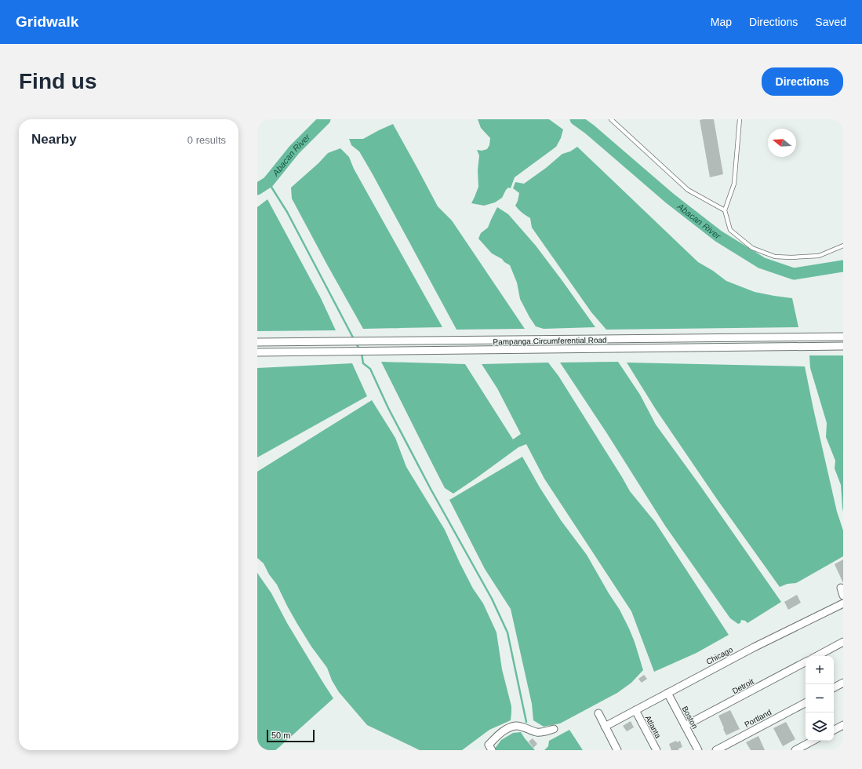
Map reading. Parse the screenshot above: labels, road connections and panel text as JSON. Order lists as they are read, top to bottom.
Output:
{
  "streets": {
    "street": [
      "Pampanga Circumferential Road",
      "Chicago",
      "Detroit",
      "Boston",
      "Portland",
      "Atlanta"
    ]
  },
  "crossings": [
    ["Chicago", "Boston"],
    ["Chicago", "Atlanta"],
    ["Detroit", "Boston"]
  ],
  "water": ["Abacan River"],
  "scale_bar": "50 m",
  "north": "left",
  "page": {
    "header": "Gridwalk",
    "nav": ["Map", "Directions", "Saved"],
    "buttons": "Directions",
    "title": "Find us",
    "heading": ["Nearby", "0 results"],
    "map_buttons": ["+", "−"],
    "scale": "50 m"
  }
}
